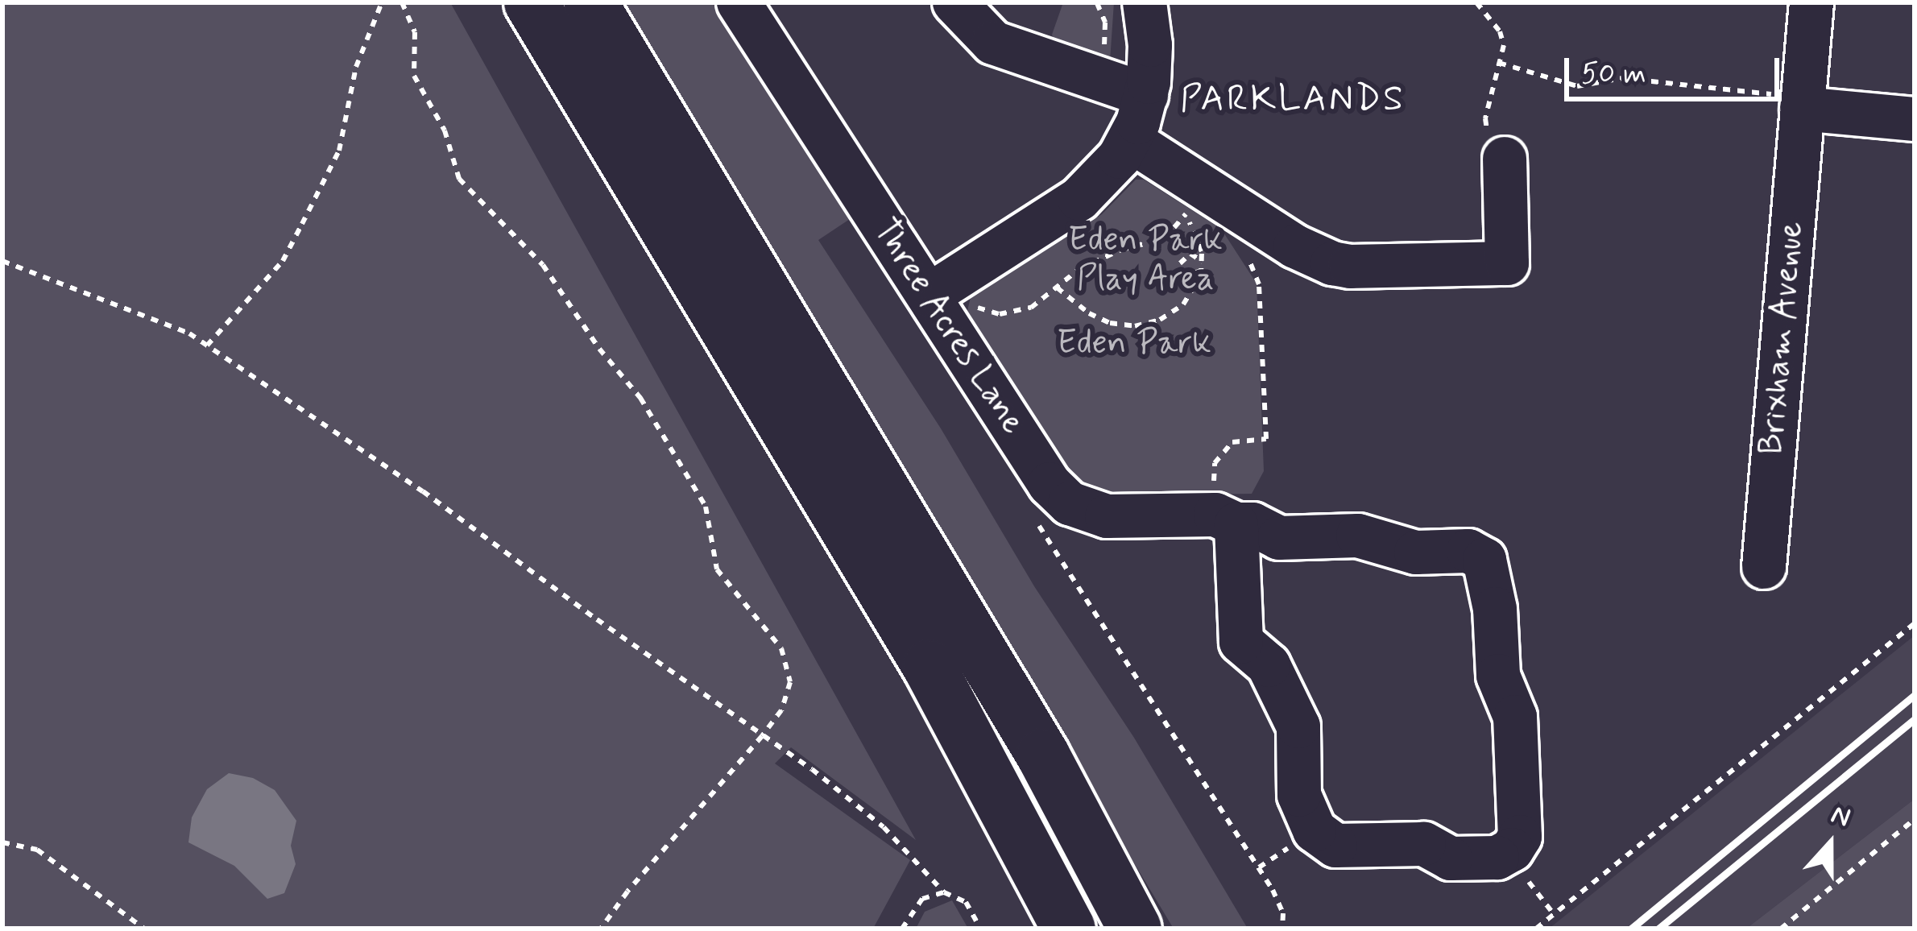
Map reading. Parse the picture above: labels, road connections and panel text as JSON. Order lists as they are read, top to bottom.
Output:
{
  "streets": {
    "street": ["Three Acres Lane", "Brixham Avenue"]
  },
  "districts": ["PARKLANDS"],
  "parks": ["Eden Park Play Area", "Eden Park"],
  "scale_bar": "50 m",
  "north": "top"
}
